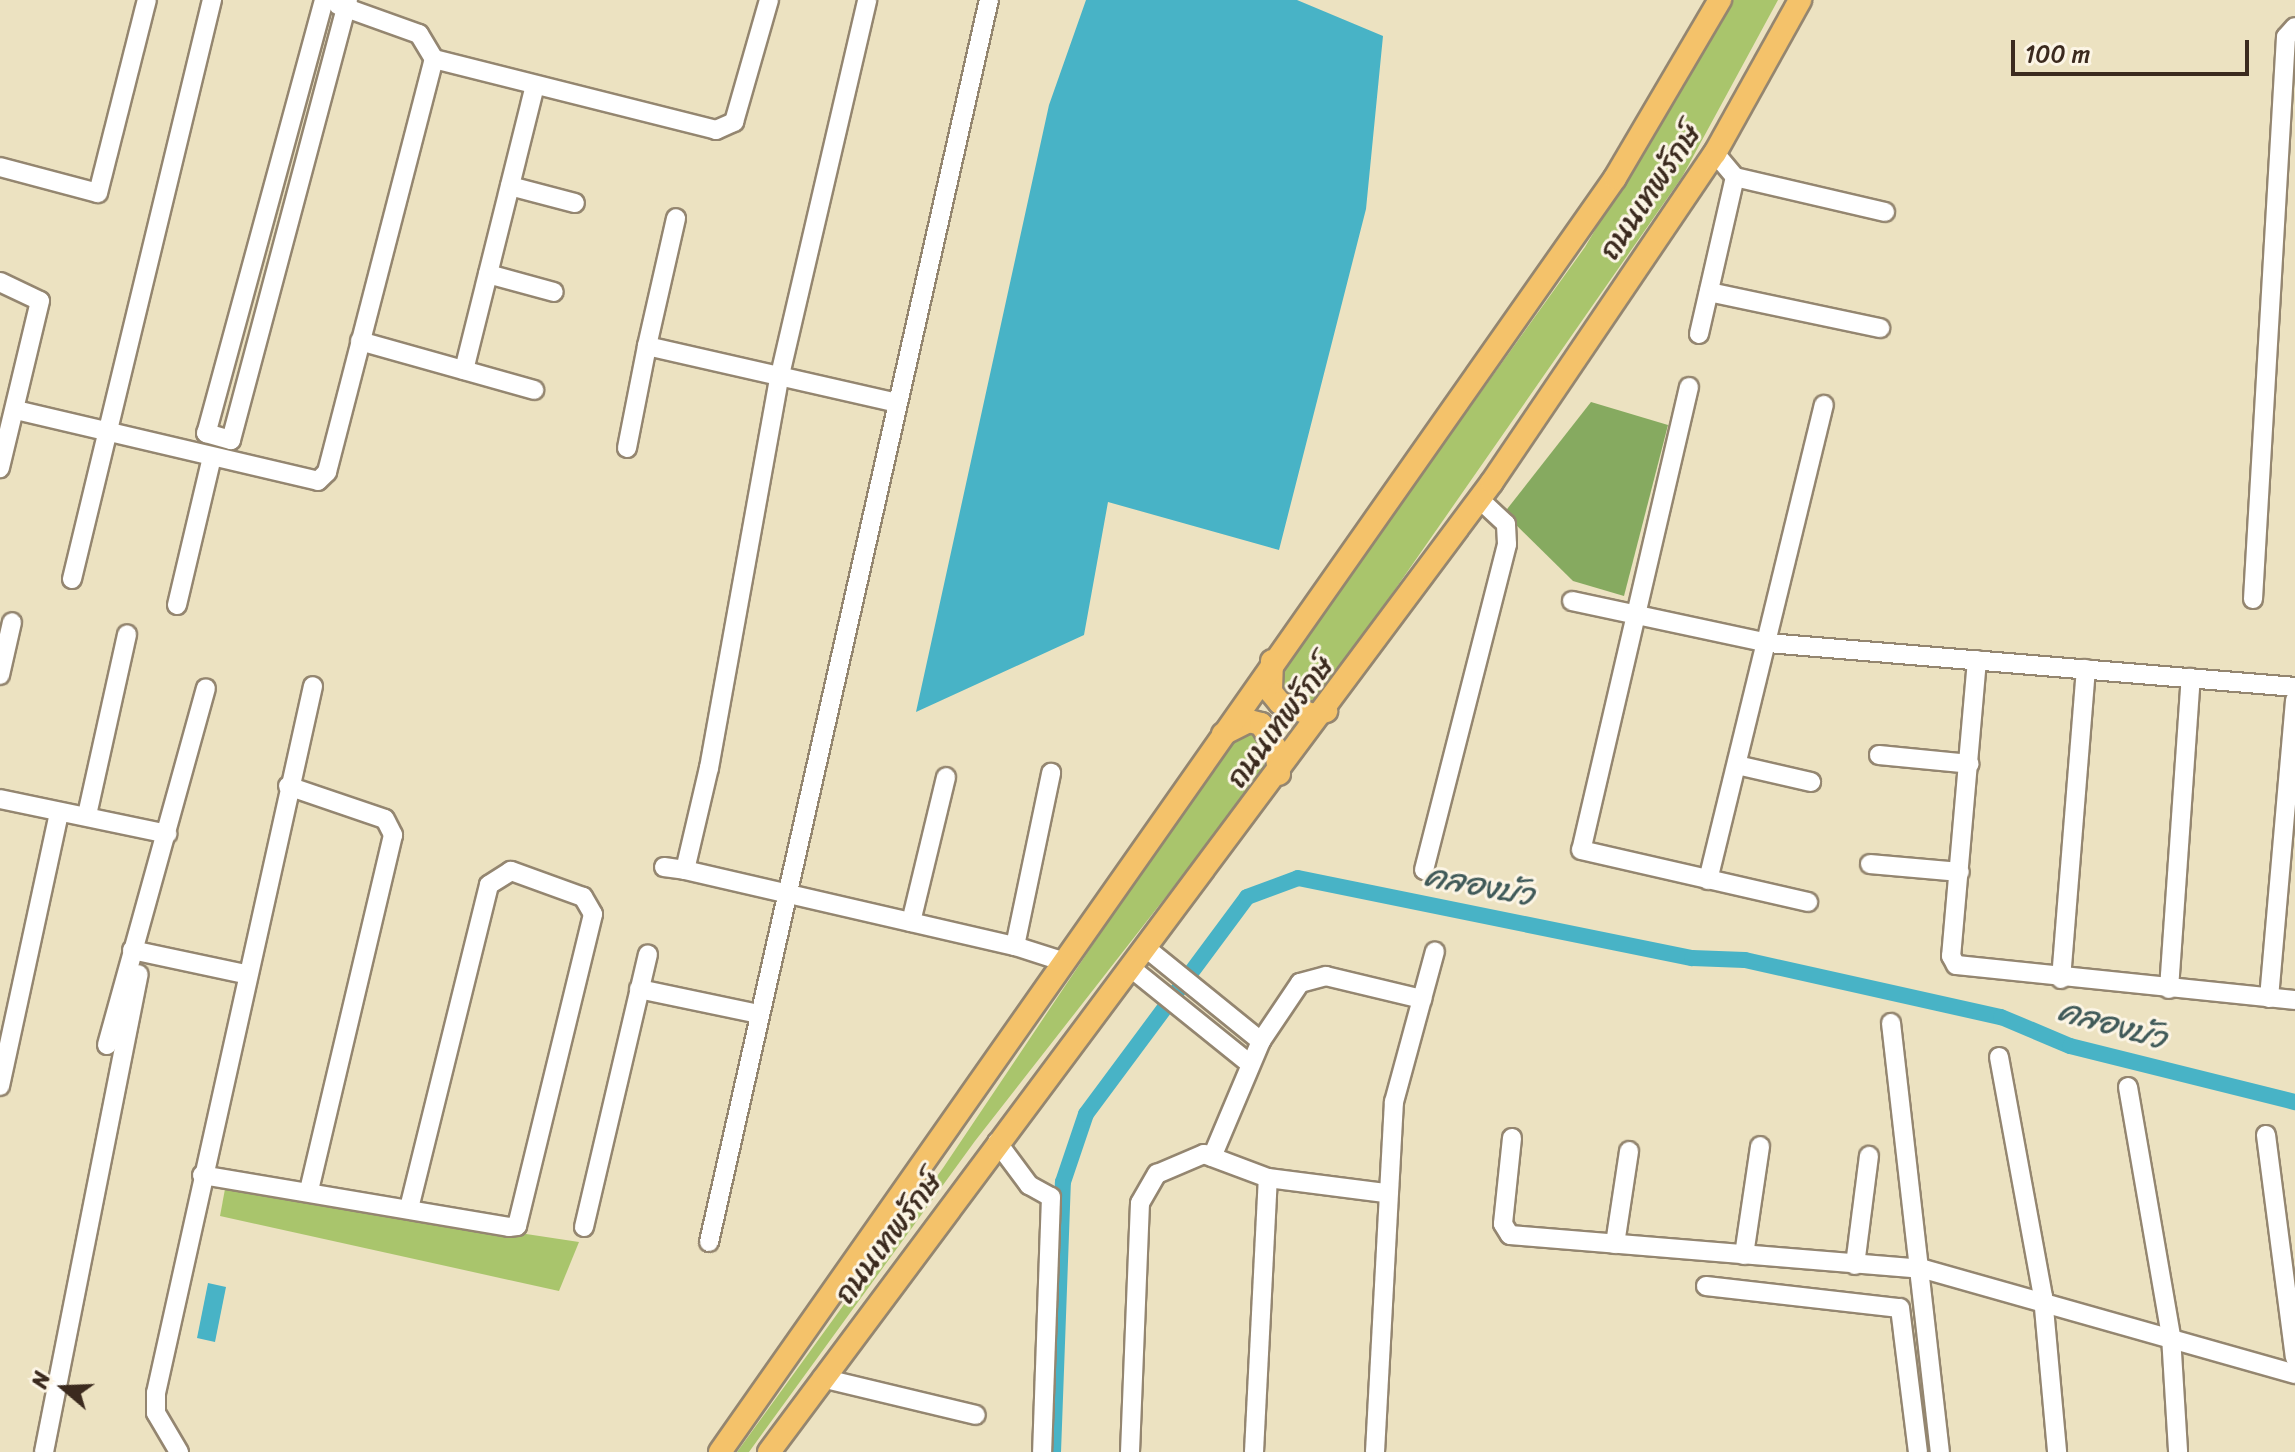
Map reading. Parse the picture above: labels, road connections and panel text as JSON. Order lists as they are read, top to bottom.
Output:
{
  "streets": {
    "main road": ["ถนนเทพรักษ์"]
  },
  "water": ["คลองบัว"],
  "scale_bar": "100 m",
  "north": "left"
}
